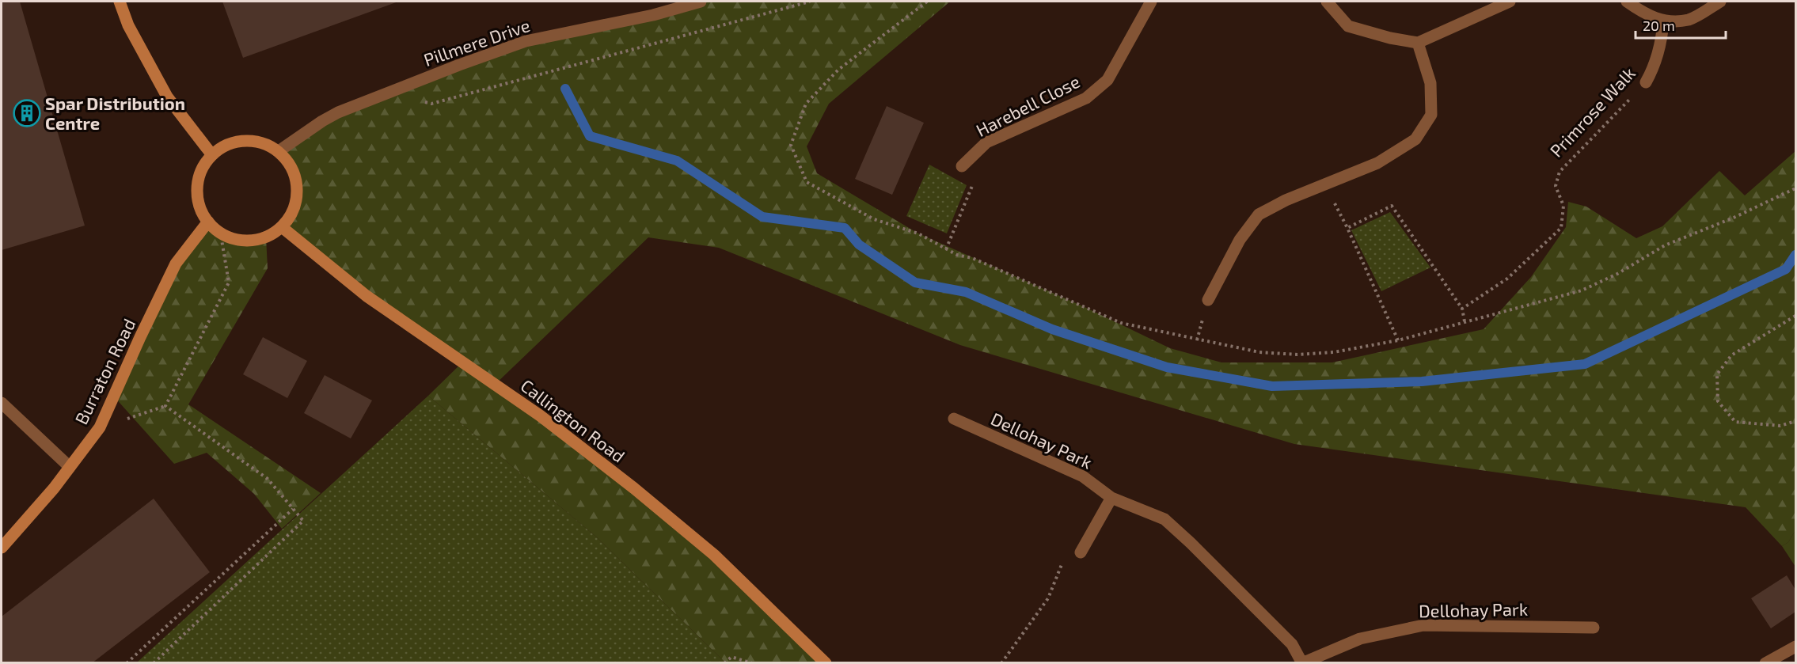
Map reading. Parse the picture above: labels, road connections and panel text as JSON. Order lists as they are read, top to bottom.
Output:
{
  "streets": {
    "main road": ["Burraton Road", "Callington Road"],
    "street": [
      "Pillmere Drive",
      "Harebell Close",
      "Primrose Walk",
      "Dellohay Park"
    ]
  },
  "crossings": [
    ["Pillmere Drive", "Burraton Road"],
    ["Pillmere Drive", "Callington Road"],
    ["Burraton Road", "Callington Road"]
  ],
  "places": {
    "building": ["Spar Distribution Centre"]
  },
  "scale_bar": "20 m"
}
